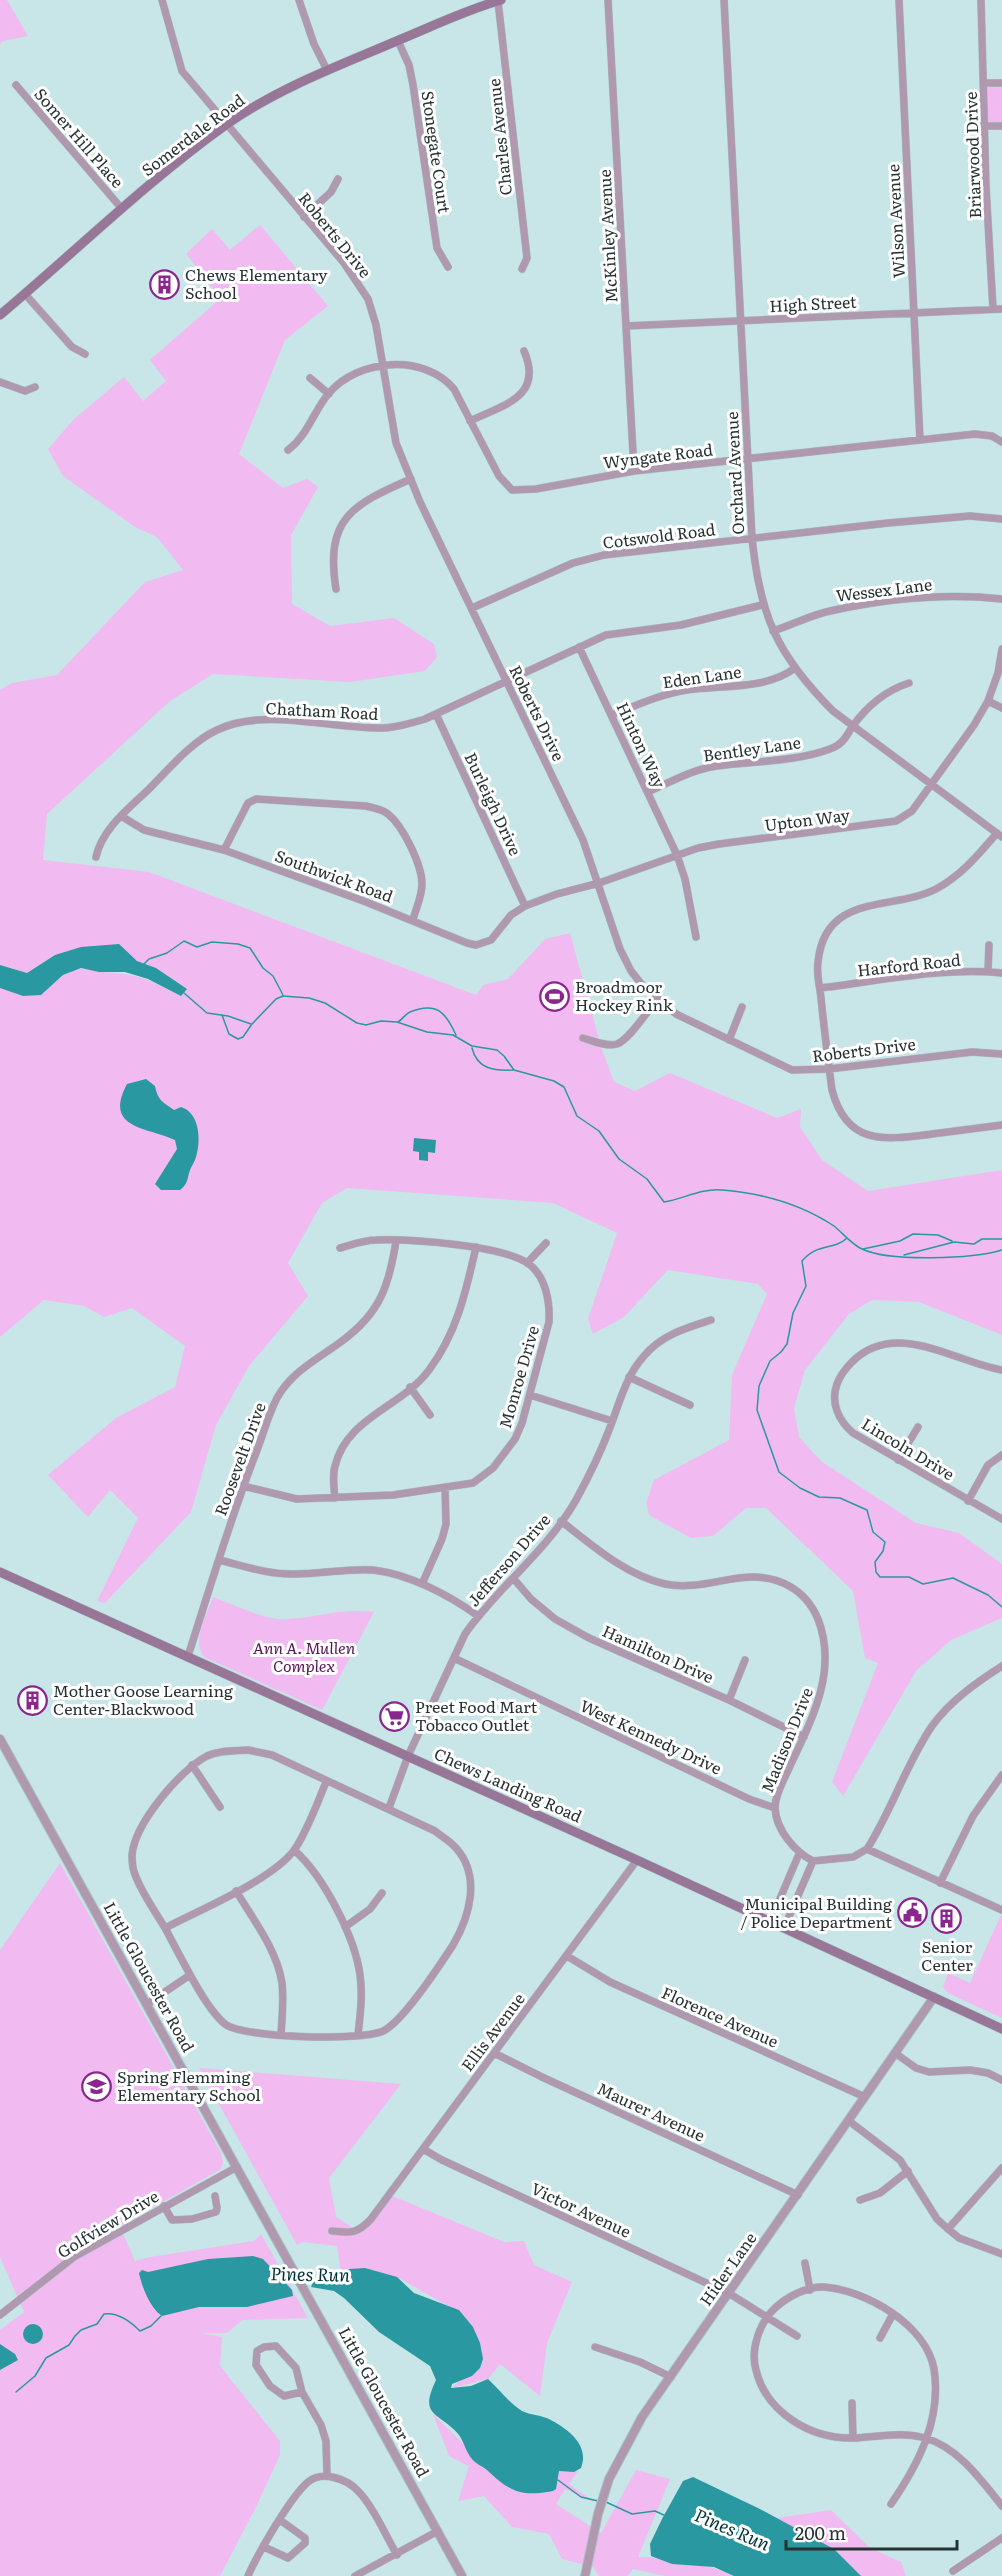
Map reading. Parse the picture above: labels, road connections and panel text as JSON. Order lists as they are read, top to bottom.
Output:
{
  "streets": {
    "main road": ["Somerdale Road", "Chews Landing Road"],
    "street": [
      "Charles Avenue",
      "Somer Hill Place",
      "Stonegate Court",
      "Briarwood Drive",
      "Wilson Avenue",
      "Roberts Drive",
      "McKinley Avenue",
      "High Street",
      "Wyngate Road",
      "Orchard Avenue",
      "Cotswold Road",
      "Wessex Lane",
      "Eden Lane",
      "Chatham Road",
      "Hinton Way",
      "Bentley Lane",
      "Burleigh Drive",
      "Upton Way",
      "Southwick Road",
      "Harford Road",
      "Monroe Drive",
      "Lincoln Drive",
      "Roosevelt Drive",
      "Jefferson Drive",
      "Hamilton Drive",
      "West Kennedy Drive",
      "Madison Drive",
      "Little Gloucester Road",
      "Florence Avenue",
      "Ellis Avenue",
      "Maurer Avenue",
      "Victor Avenue",
      "Golfview Drive",
      "Hider Lane"
    ]
  },
  "crossings": [
    ["Somerdale Road", "Charles Avenue"],
    ["Somerdale Road", "Somer Hill Place"],
    ["Somerdale Road", "Stonegate Court"],
    ["Somerdale Road", "Roberts Drive"],
    ["Briarwood Drive", "High Street"],
    ["Wilson Avenue", "High Street"],
    ["Wilson Avenue", "Wyngate Road"],
    ["Roberts Drive", "Wyngate Road"],
    ["Roberts Drive", "Cotswold Road"],
    ["Roberts Drive", "Chatham Road"],
    ["Roberts Drive", "Upton Way"],
    ["McKinley Avenue", "High Street"],
    ["McKinley Avenue", "Wyngate Road"],
    ["High Street", "Orchard Avenue"],
    ["Wyngate Road", "Orchard Avenue"],
    ["Orchard Avenue", "Cotswold Road"],
    ["Orchard Avenue", "Wessex Lane"],
    ["Orchard Avenue", "Eden Lane"],
    ["Orchard Avenue", "Chatham Road"],
    ["Orchard Avenue", "Bentley Lane"],
    ["Orchard Avenue", "Upton Way"],
    ["Eden Lane", "Hinton Way"],
    ["Chatham Road", "Hinton Way"],
    ["Chatham Road", "Burleigh Drive"],
    ["Chatham Road", "Southwick Road"],
    ["Hinton Way", "Bentley Lane"],
    ["Hinton Way", "Upton Way"],
    ["Burleigh Drive", "Upton Way"],
    ["Burleigh Drive", "Southwick Road"],
    ["Upton Way", "Southwick Road"],
    ["Monroe Drive", "Roosevelt Drive"],
    ["Roosevelt Drive", "Chews Landing Road"],
    ["Jefferson Drive", "Hamilton Drive"],
    ["Jefferson Drive", "West Kennedy Drive"],
    ["Jefferson Drive", "Madison Drive"],
    ["Jefferson Drive", "Chews Landing Road"],
    ["Hamilton Drive", "Madison Drive"],
    ["West Kennedy Drive", "Madison Drive"],
    ["Chews Landing Road", "Ellis Avenue"],
    ["Chews Landing Road", "Hider Lane"],
    ["Little Gloucester Road", "Golfview Drive"],
    ["Florence Avenue", "Ellis Avenue"],
    ["Florence Avenue", "Hider Lane"],
    ["Ellis Avenue", "Maurer Avenue"],
    ["Ellis Avenue", "Victor Avenue"],
    ["Maurer Avenue", "Hider Lane"],
    ["Victor Avenue", "Hider Lane"]
  ],
  "water": ["Pines Run"],
  "parks": ["Ann A. Mullen Complex"],
  "places": {
    "building": ["Chews Elementary School", "Mother Goose Learning Center-Blackwood", "Senior Center"],
    "sports": ["Broadmoor Hockey Rink"],
    "supermarket": ["Preet Food Mart Tobacco Outlet"],
    "public building": ["Municipal Building / Police Department"],
    "school or university": ["Spring Flemming Elementary School"]
  },
  "scale_bar": "200 m"
}
